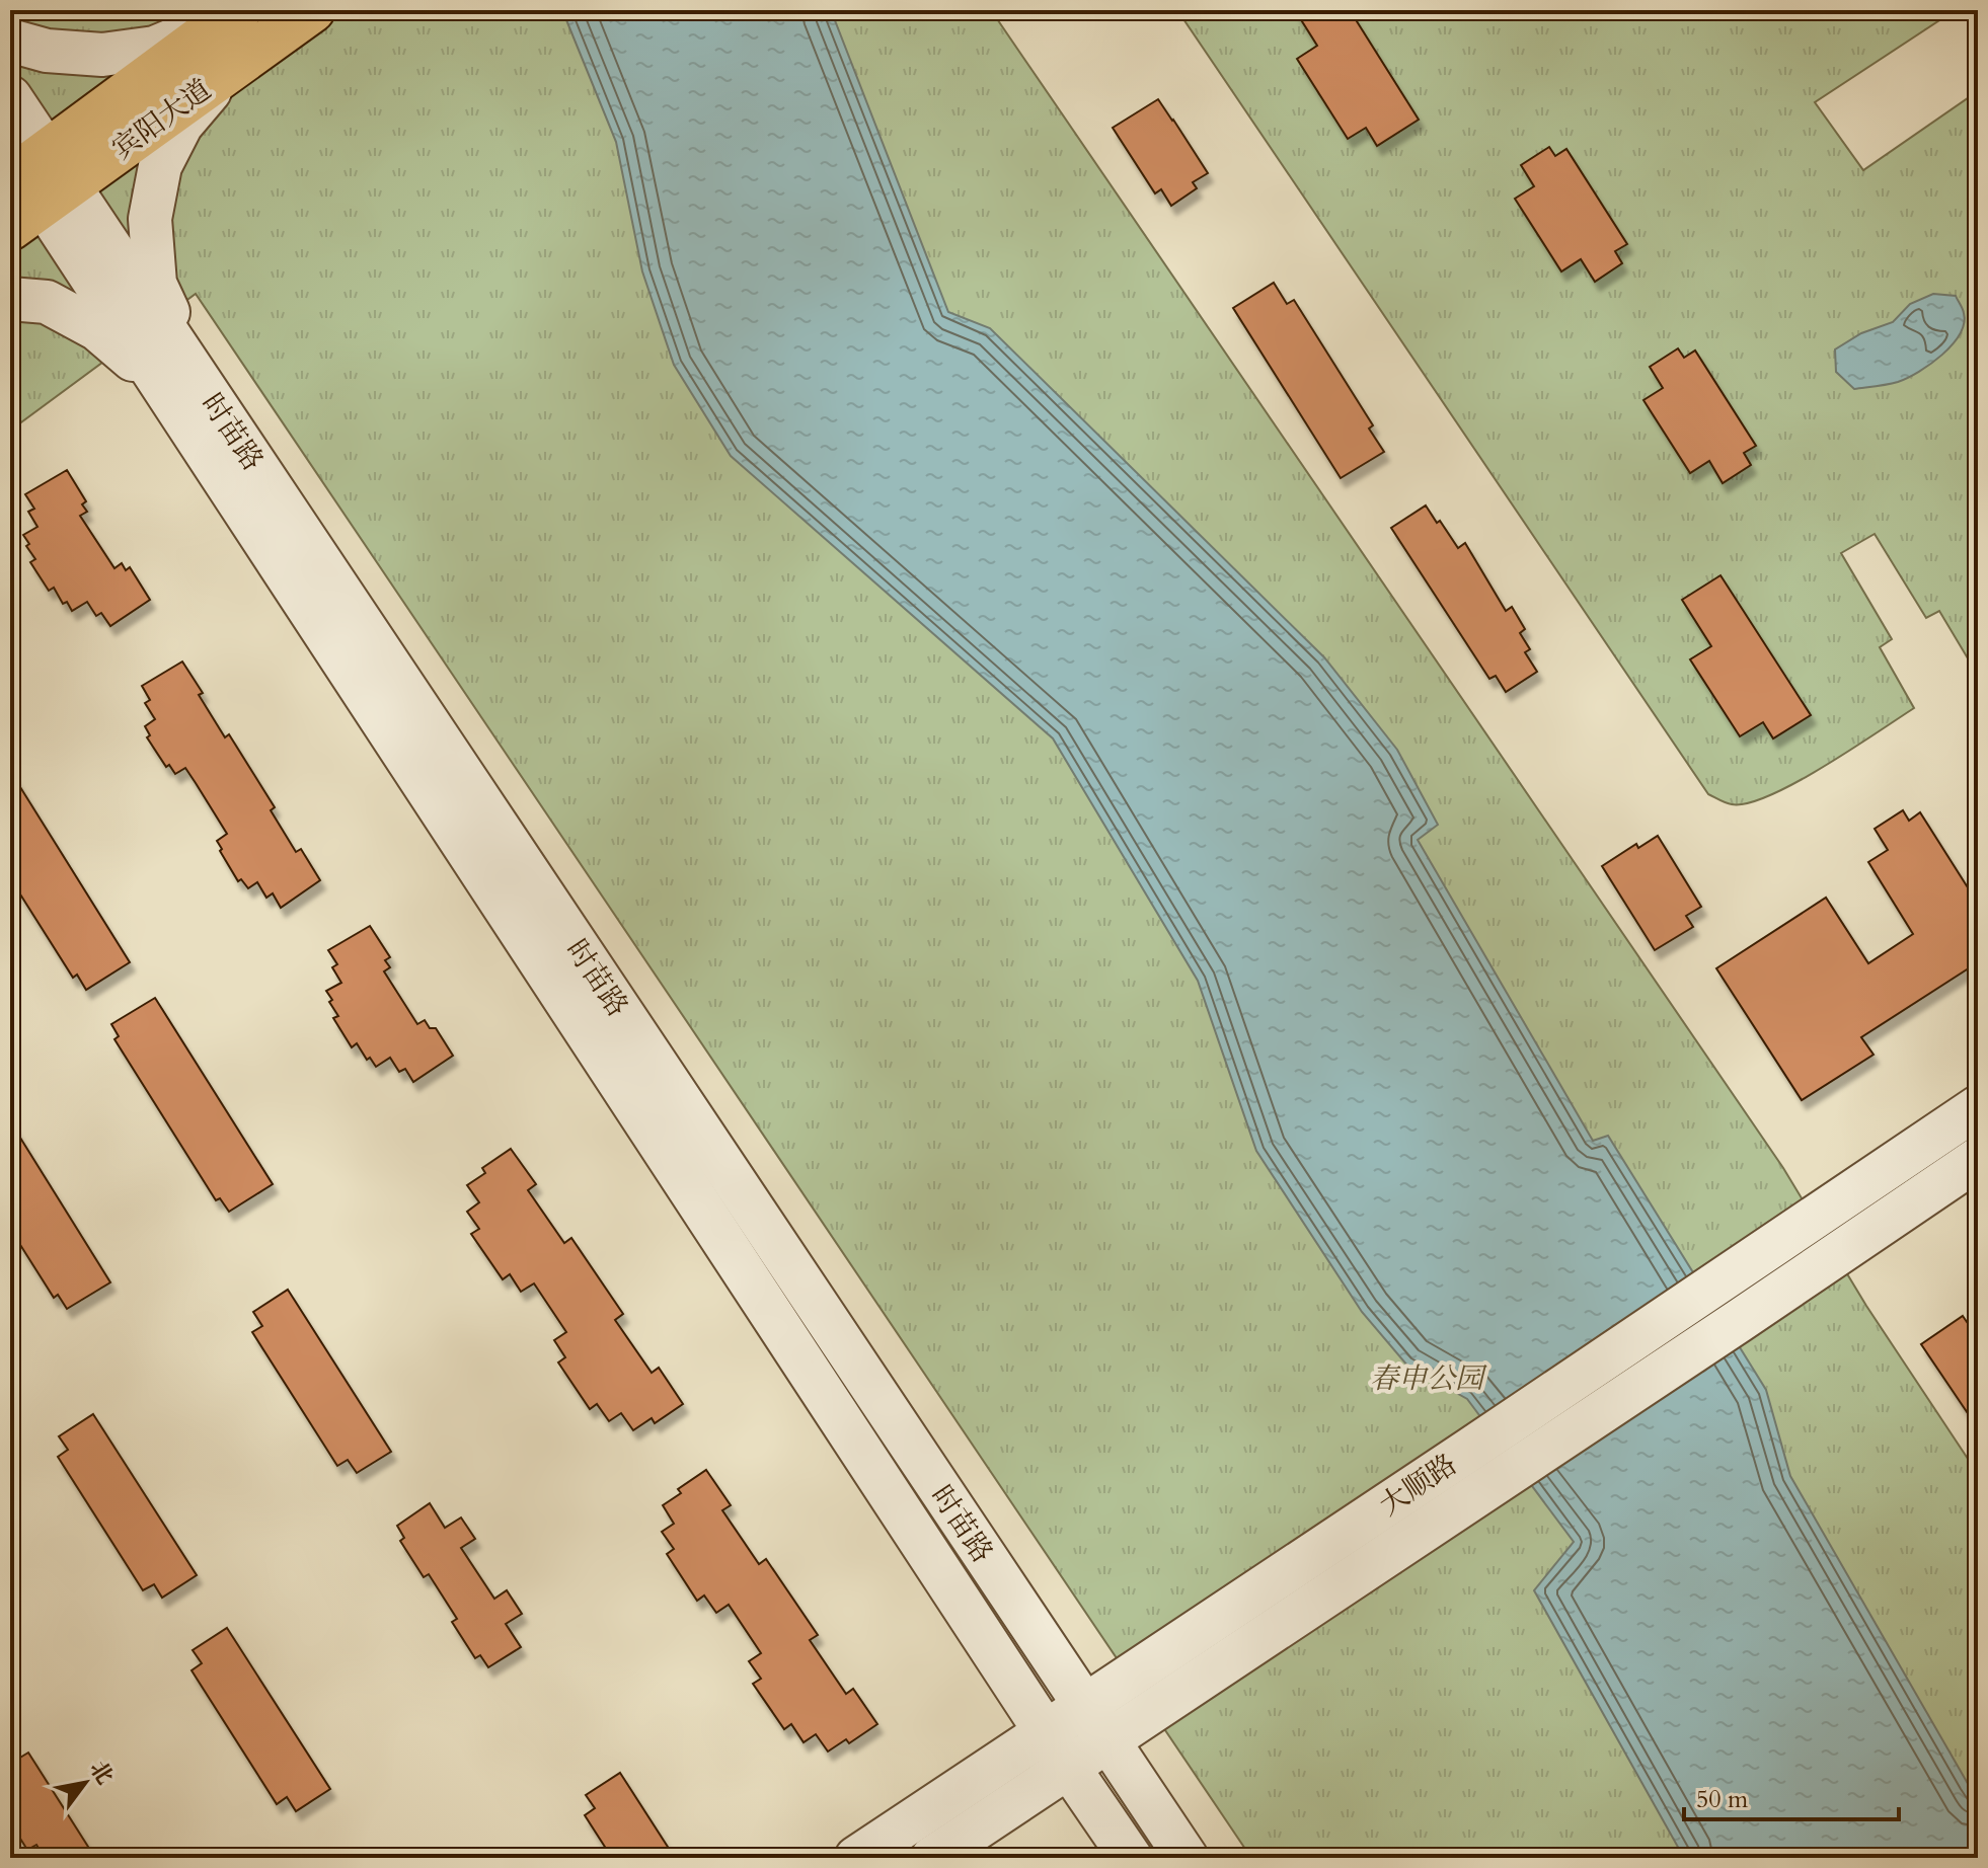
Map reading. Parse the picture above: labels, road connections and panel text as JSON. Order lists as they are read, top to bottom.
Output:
{
  "streets": {
    "highway": ["宾阳大道"],
    "street": ["时苗路", "大顺路"]
  },
  "crossings": [
    ["宾阳大道", "时苗路"],
    ["时苗路", "大顺路"]
  ],
  "parks": ["春申公园"],
  "scale_bar": "50 m",
  "north": "top right"
}
